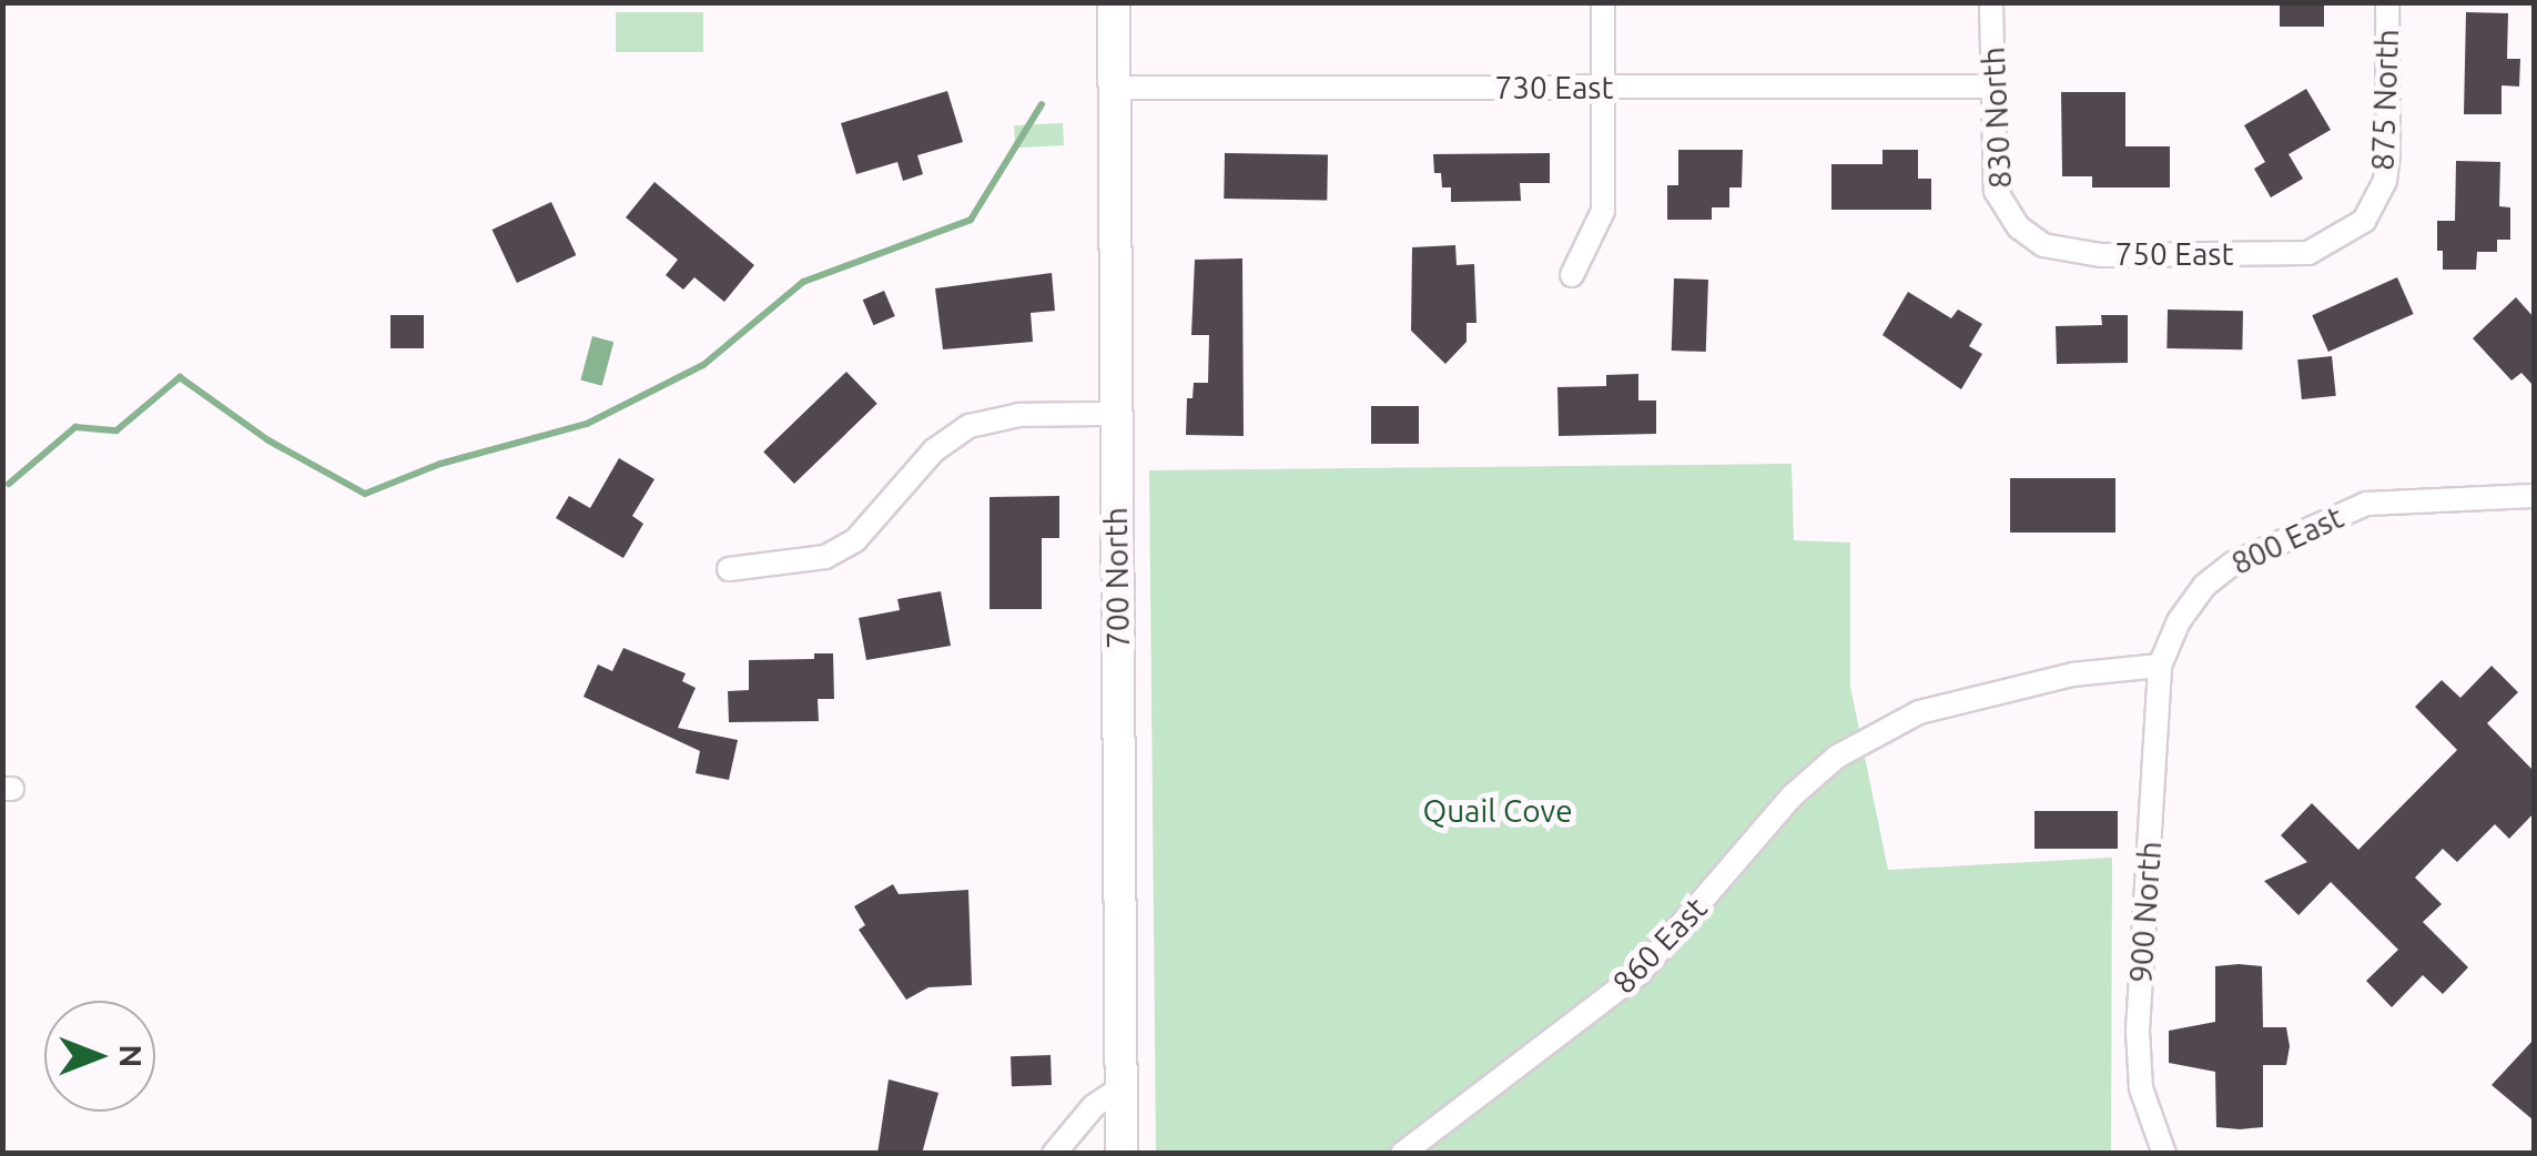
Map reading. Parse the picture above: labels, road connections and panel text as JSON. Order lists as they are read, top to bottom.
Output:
{
  "streets": {
    "street": [
      "730 East",
      "875 North",
      "830 North",
      "750 East",
      "800 East",
      "700 North",
      "900 North",
      "860 East"
    ]
  },
  "crossings": [
    ["730 East", "830 North"],
    ["730 East", "700 North"],
    ["875 North", "750 East"],
    ["830 North", "750 East"],
    ["800 East", "900 North"],
    ["800 East", "860 East"],
    ["900 North", "860 East"]
  ],
  "parks": ["Quail Cove"],
  "north": "right"
}
